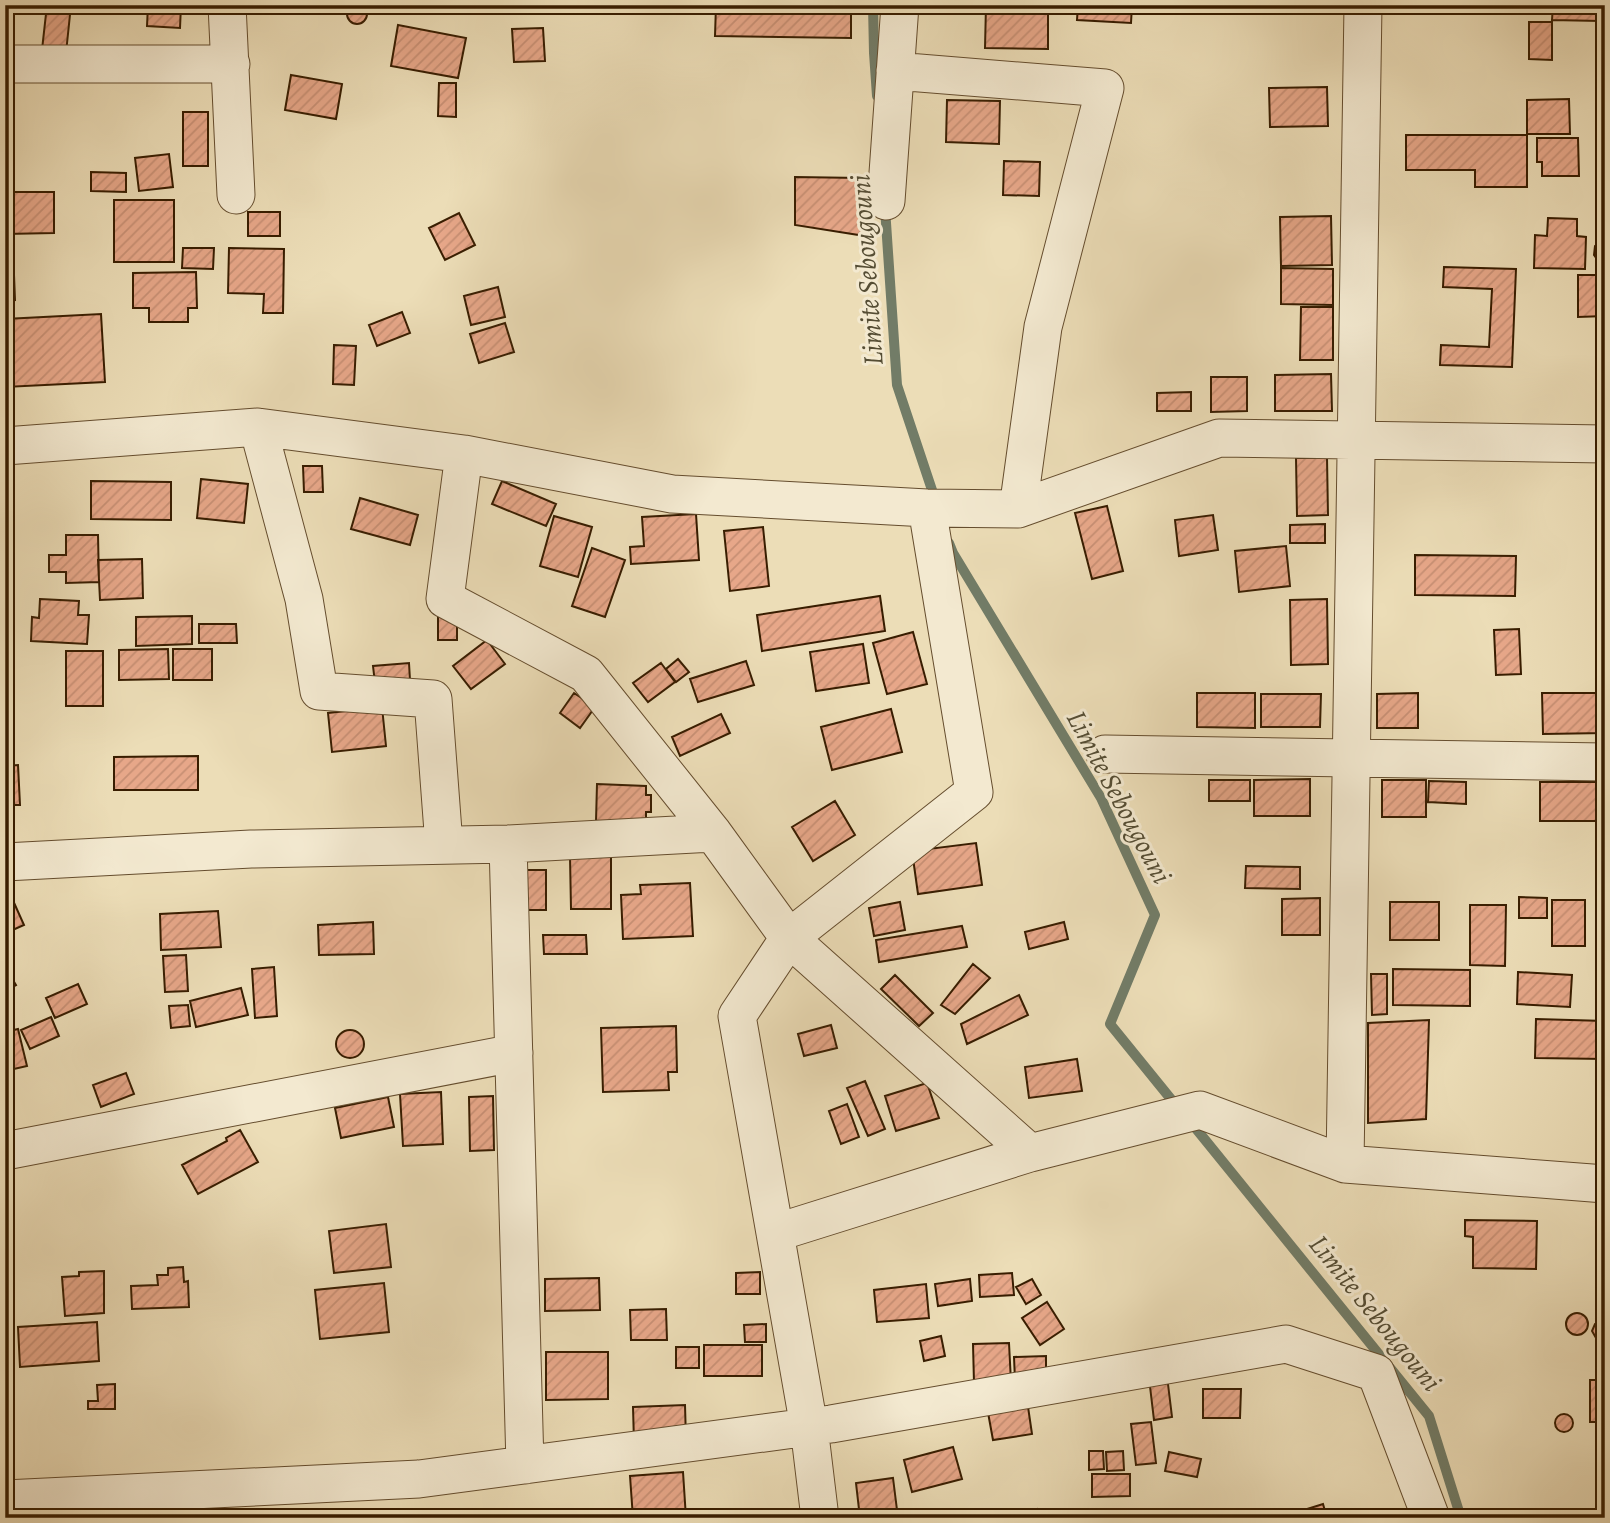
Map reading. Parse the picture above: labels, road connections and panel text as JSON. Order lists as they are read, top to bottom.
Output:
{
  "water": ["Limite Sebougouni"]
}
